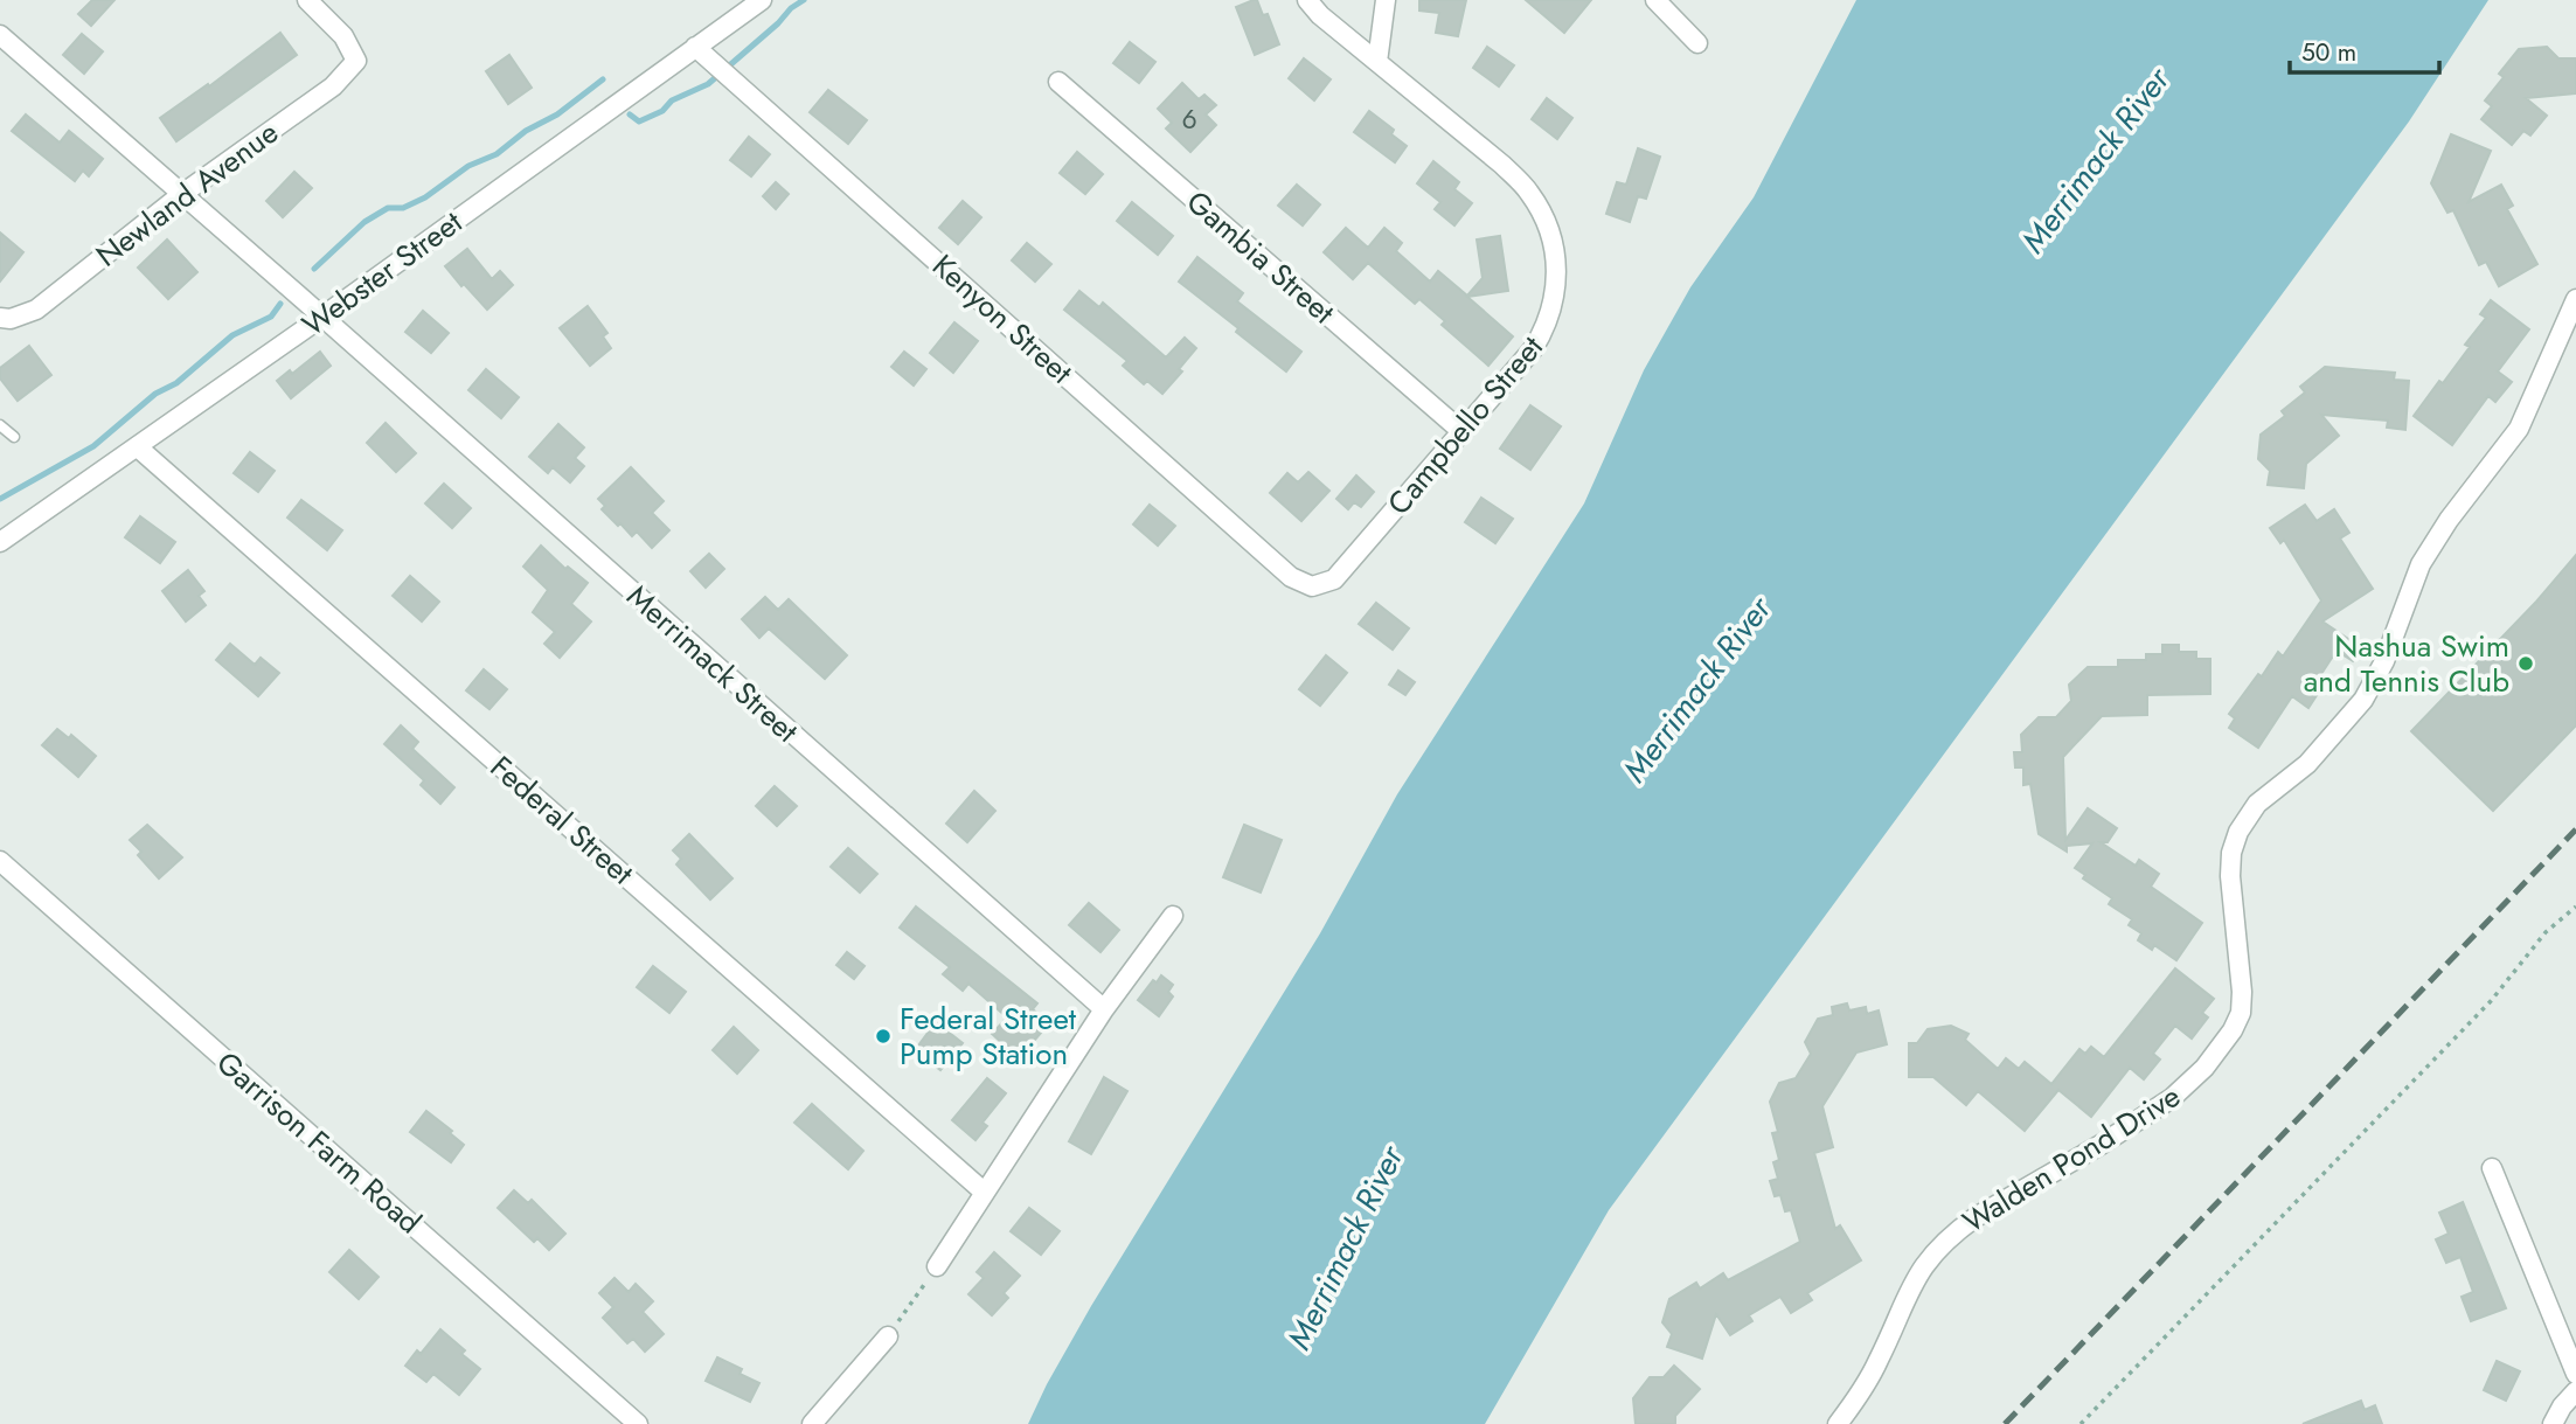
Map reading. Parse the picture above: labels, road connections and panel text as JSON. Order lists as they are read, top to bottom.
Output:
{
  "streets": {
    "street": [
      "Newland Avenue",
      "Gambia Street",
      "Webster Street",
      "Kenyon Street",
      "Campbello Street",
      "Merrimack Street",
      "Federal Street",
      "Garrison Farm Road",
      "Walden Pond Drive"
    ]
  },
  "crossings": [
    ["Newland Avenue", "Merrimack Street"],
    ["Gambia Street", "Campbello Street"],
    ["Webster Street", "Kenyon Street"],
    ["Webster Street", "Merrimack Street"],
    ["Webster Street", "Federal Street"],
    ["Kenyon Street", "Campbello Street"]
  ],
  "water": ["Merrimack River"],
  "places": ["Nashua Swim and Tennis Club", "Federal Street Pump Station"],
  "house_numbers": ["6"],
  "scale_bar": "50 m"
}
